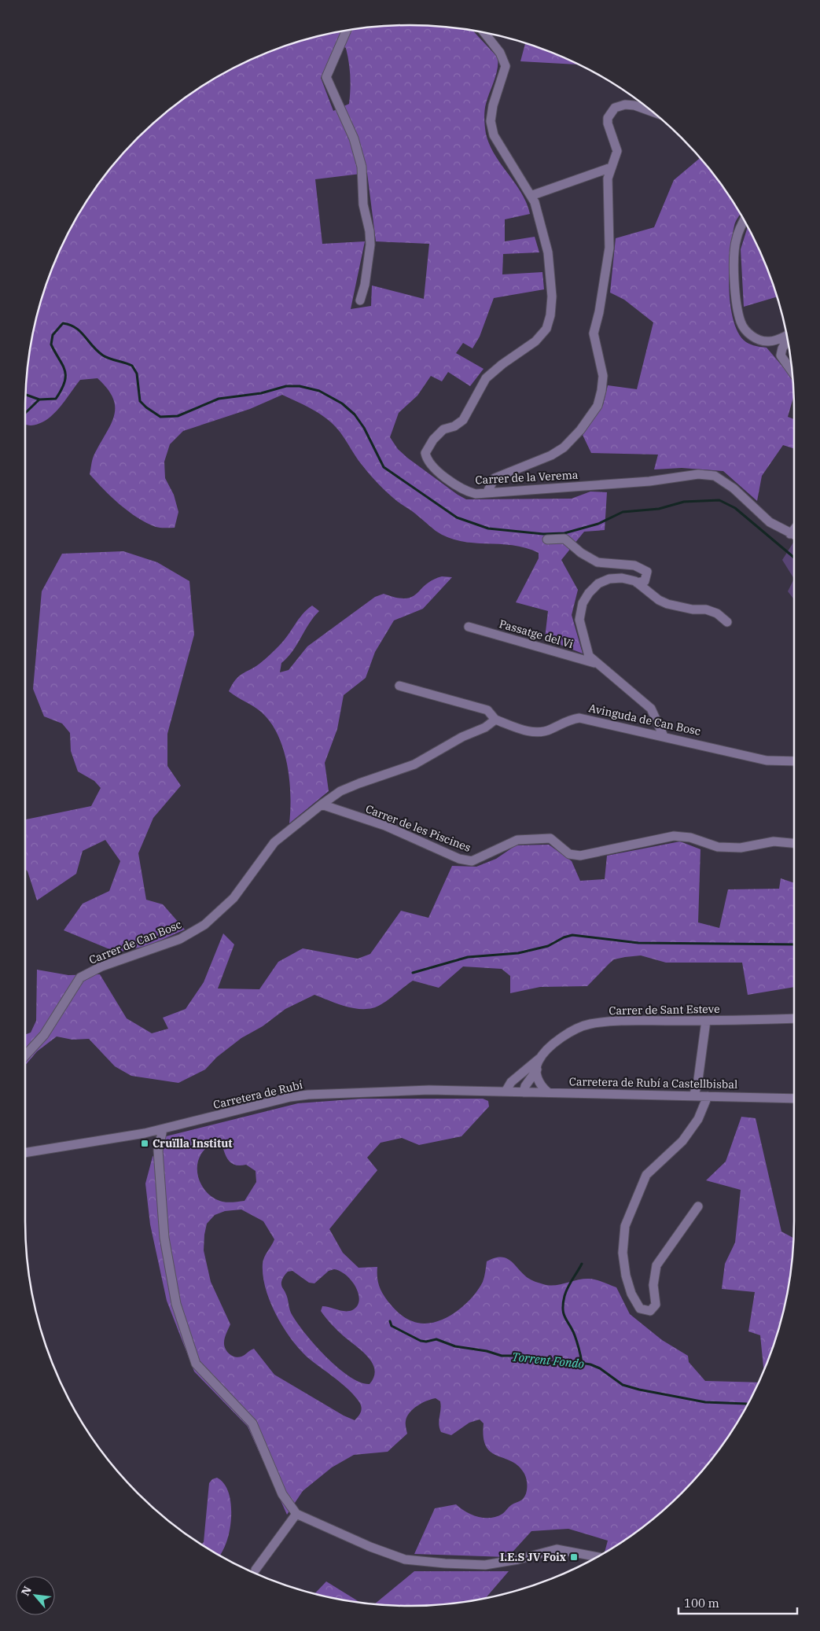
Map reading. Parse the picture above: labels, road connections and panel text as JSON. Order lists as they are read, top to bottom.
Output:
{
  "streets": {
    "street": [
      "Carrer de la Verema",
      "Passatge del Vi",
      "Avinguda de Can Bosc",
      "Carrer de les Piscines",
      "Carrer de Can Bosc",
      "Carrer de Sant Esteve",
      "Carretera de Rubí a Castellbisbal",
      "Carretera de Rubí"
    ]
  },
  "crossings": [
    ["Carrer de les Piscines", "Carrer de Can Bosc"],
    ["Carrer de Sant Esteve", "Carretera de Rubí a Castellbisbal"],
    ["Carrer de Sant Esteve", "Carretera de Rubí"],
    ["Carretera de Rubí a Castellbisbal", "Carretera de Rubí"]
  ],
  "water": ["Torrent Fondo"],
  "places": {
    "transit": ["Cruïlla Institut", "I.E.S JV Foix"]
  },
  "scale_bar": "100 m",
  "north": "top left"
}
